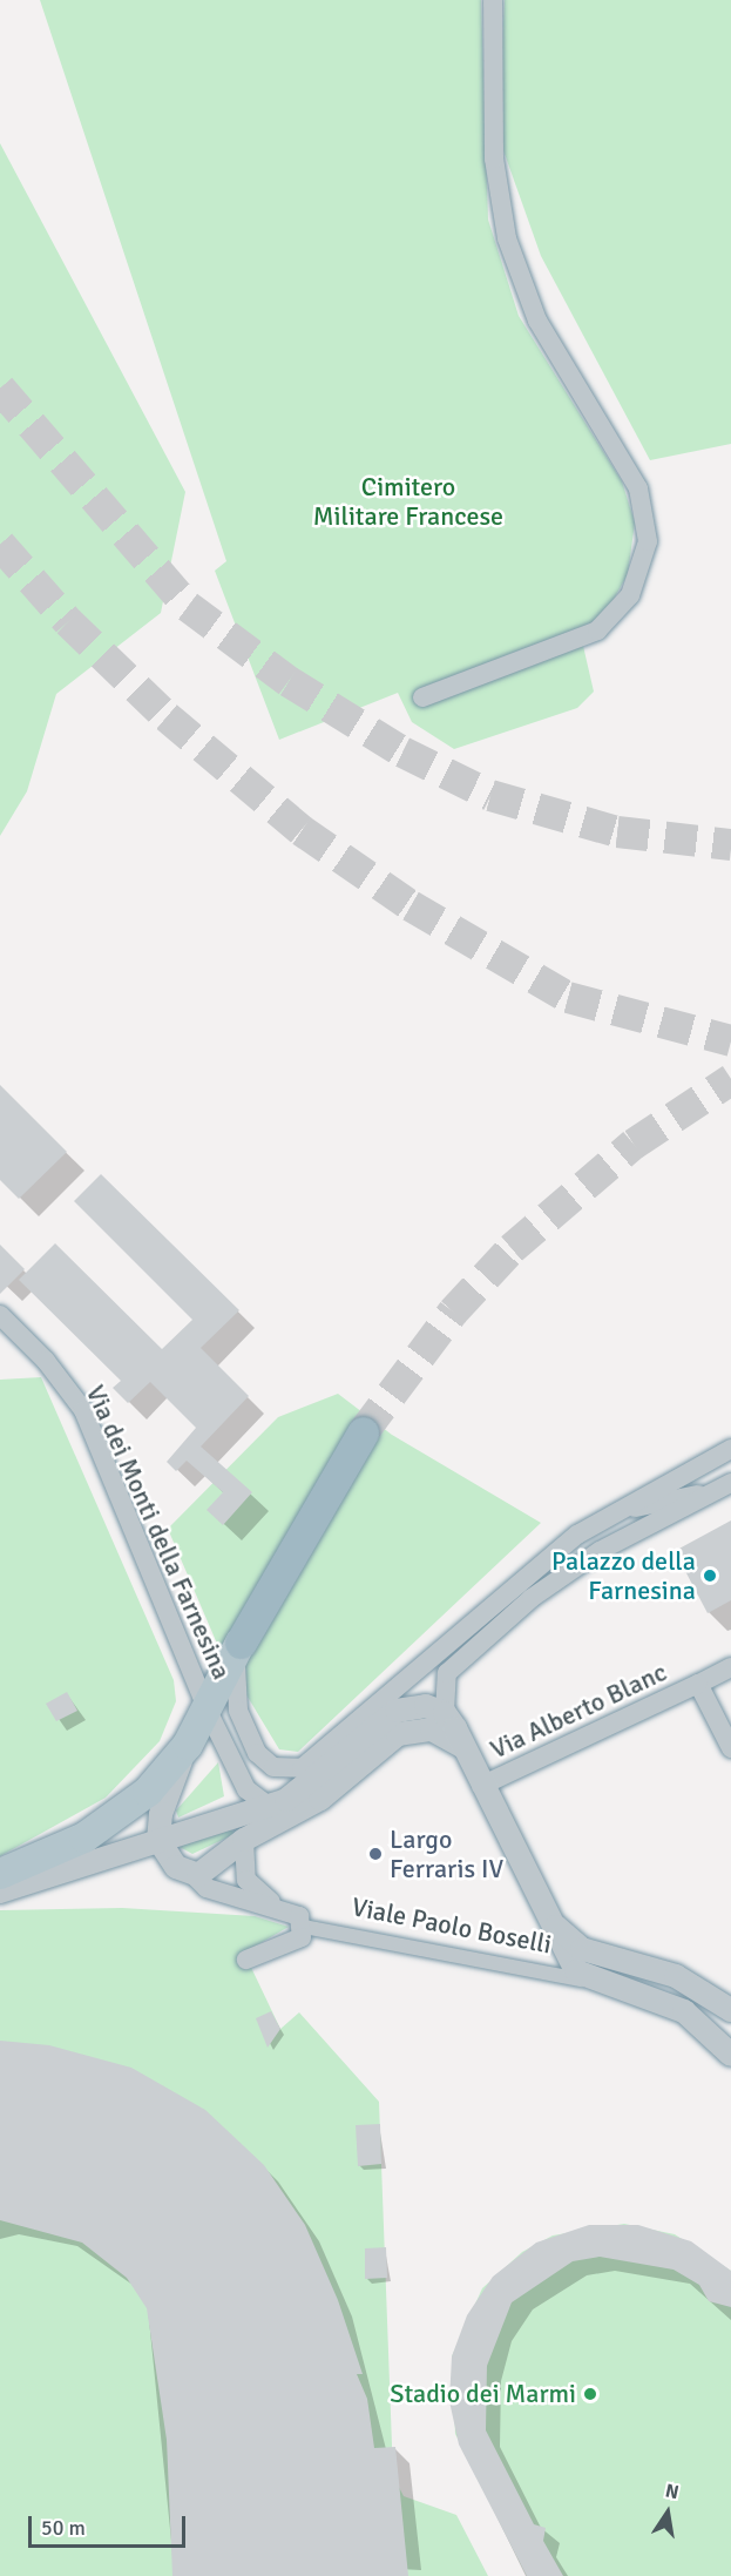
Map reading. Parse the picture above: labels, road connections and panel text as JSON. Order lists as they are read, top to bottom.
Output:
{
  "streets": {
    "street": ["Via dei Monti della Farnesina", "Via Alberto Blanc", "Viale Paolo Boselli"]
  },
  "parks": ["Cimitero Militare Francese"],
  "places": ["Palazzo della Farnesina", "Largo Ferraris IV", "Stadio dei Marmi"],
  "scale_bar": "50 m",
  "north": "top"
}
